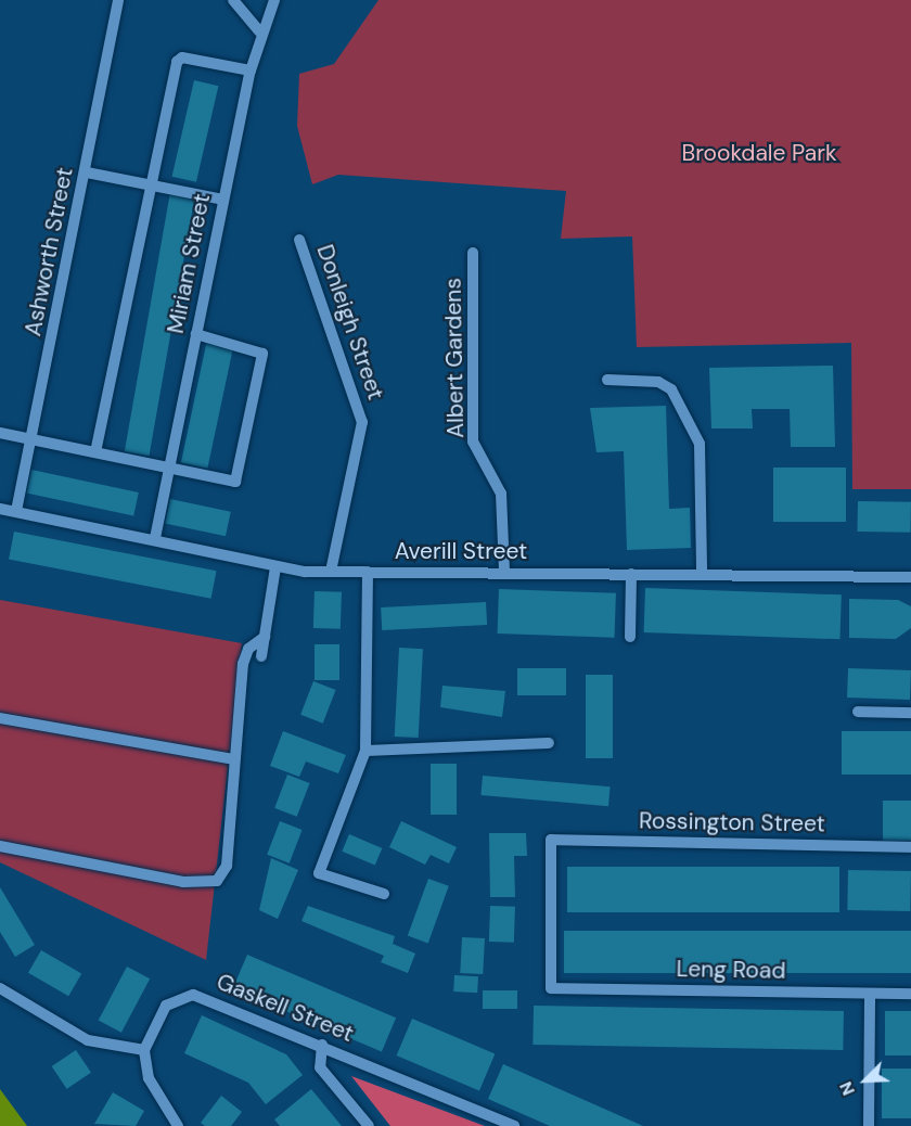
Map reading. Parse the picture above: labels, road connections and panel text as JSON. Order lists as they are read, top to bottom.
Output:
{
  "streets": {
    "street": [
      "Ashworth Street",
      "Miriam Street",
      "Donleigh Street",
      "Albert Gardens",
      "Averill Street",
      "Rossington Street",
      "Leng Road",
      "Gaskell Street"
    ]
  },
  "crossings": [
    ["Ashworth Street", "Averill Street"],
    ["Miriam Street", "Averill Street"],
    ["Donleigh Street", "Averill Street"],
    ["Albert Gardens", "Averill Street"],
    ["Rossington Street", "Leng Road"]
  ],
  "parks": ["Brookdale Park"],
  "north": "bottom left"
}
